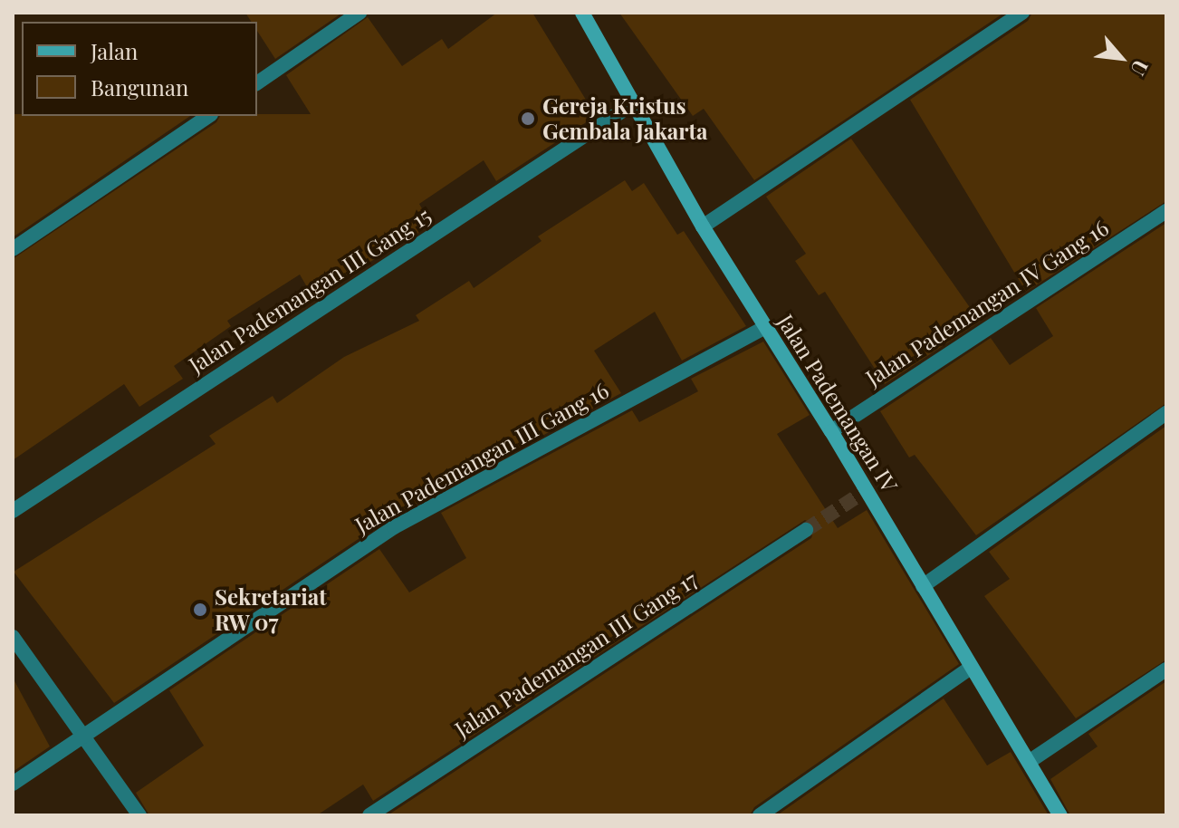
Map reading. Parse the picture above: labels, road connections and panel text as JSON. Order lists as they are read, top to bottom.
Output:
{
  "streets": {
    "street": [
      "Jalan Pademangan III Gang 15",
      "Jalan Pademangan IV Gang 16",
      "Jalan Pademangan IV",
      "Jalan Pademangan III Gang 16",
      "Jalan Pademangan III Gang 17"
    ]
  },
  "crossings": [
    ["Jalan Pademangan III Gang 15", "Jalan Pademangan IV"],
    ["Jalan Pademangan IV Gang 16", "Jalan Pademangan IV"],
    ["Jalan Pademangan IV", "Jalan Pademangan III Gang 16"]
  ],
  "places": ["Gereja Kristus Gembala Jakarta", "Sekretariat RW 07"],
  "legend": ["Jalan", "Bangunan"],
  "north": "bottom right"
}
